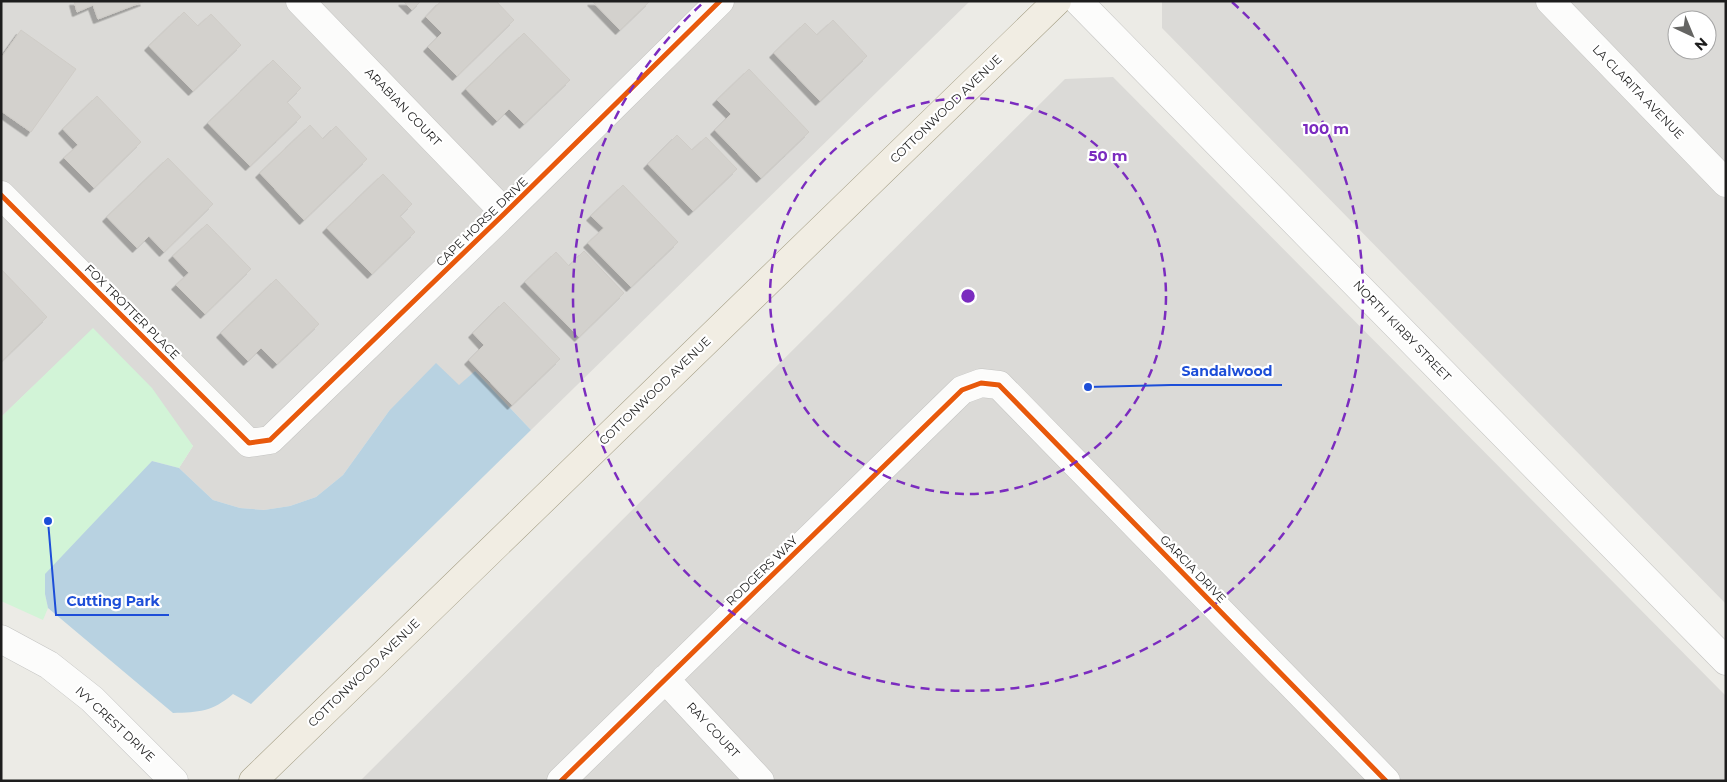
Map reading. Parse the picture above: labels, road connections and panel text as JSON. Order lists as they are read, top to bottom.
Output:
{
  "streets": {
    "main road": ["COTTONWOOD AVENUE"],
    "street": [
      "LA CLARITA AVENUE",
      "ARABIAN COURT",
      "CAPE HORSE DRIVE",
      "FOX TROTTER PLACE",
      "NORTH KIRBY STREET",
      "GARCIA DRIVE",
      "RODGERS WAY",
      "IVY CREST DRIVE",
      "RAY COURT"
    ]
  },
  "crossings": [
    ["ARABIAN COURT", "CAPE HORSE DRIVE"],
    ["CAPE HORSE DRIVE", "FOX TROTTER PLACE"],
    ["GARCIA DRIVE", "RODGERS WAY"],
    ["RODGERS WAY", "RAY COURT"]
  ],
  "places": ["Sandalwood", "Cutting Park"],
  "north": "bottom right",
  "rings": ["100 m", "50 m"]
}
